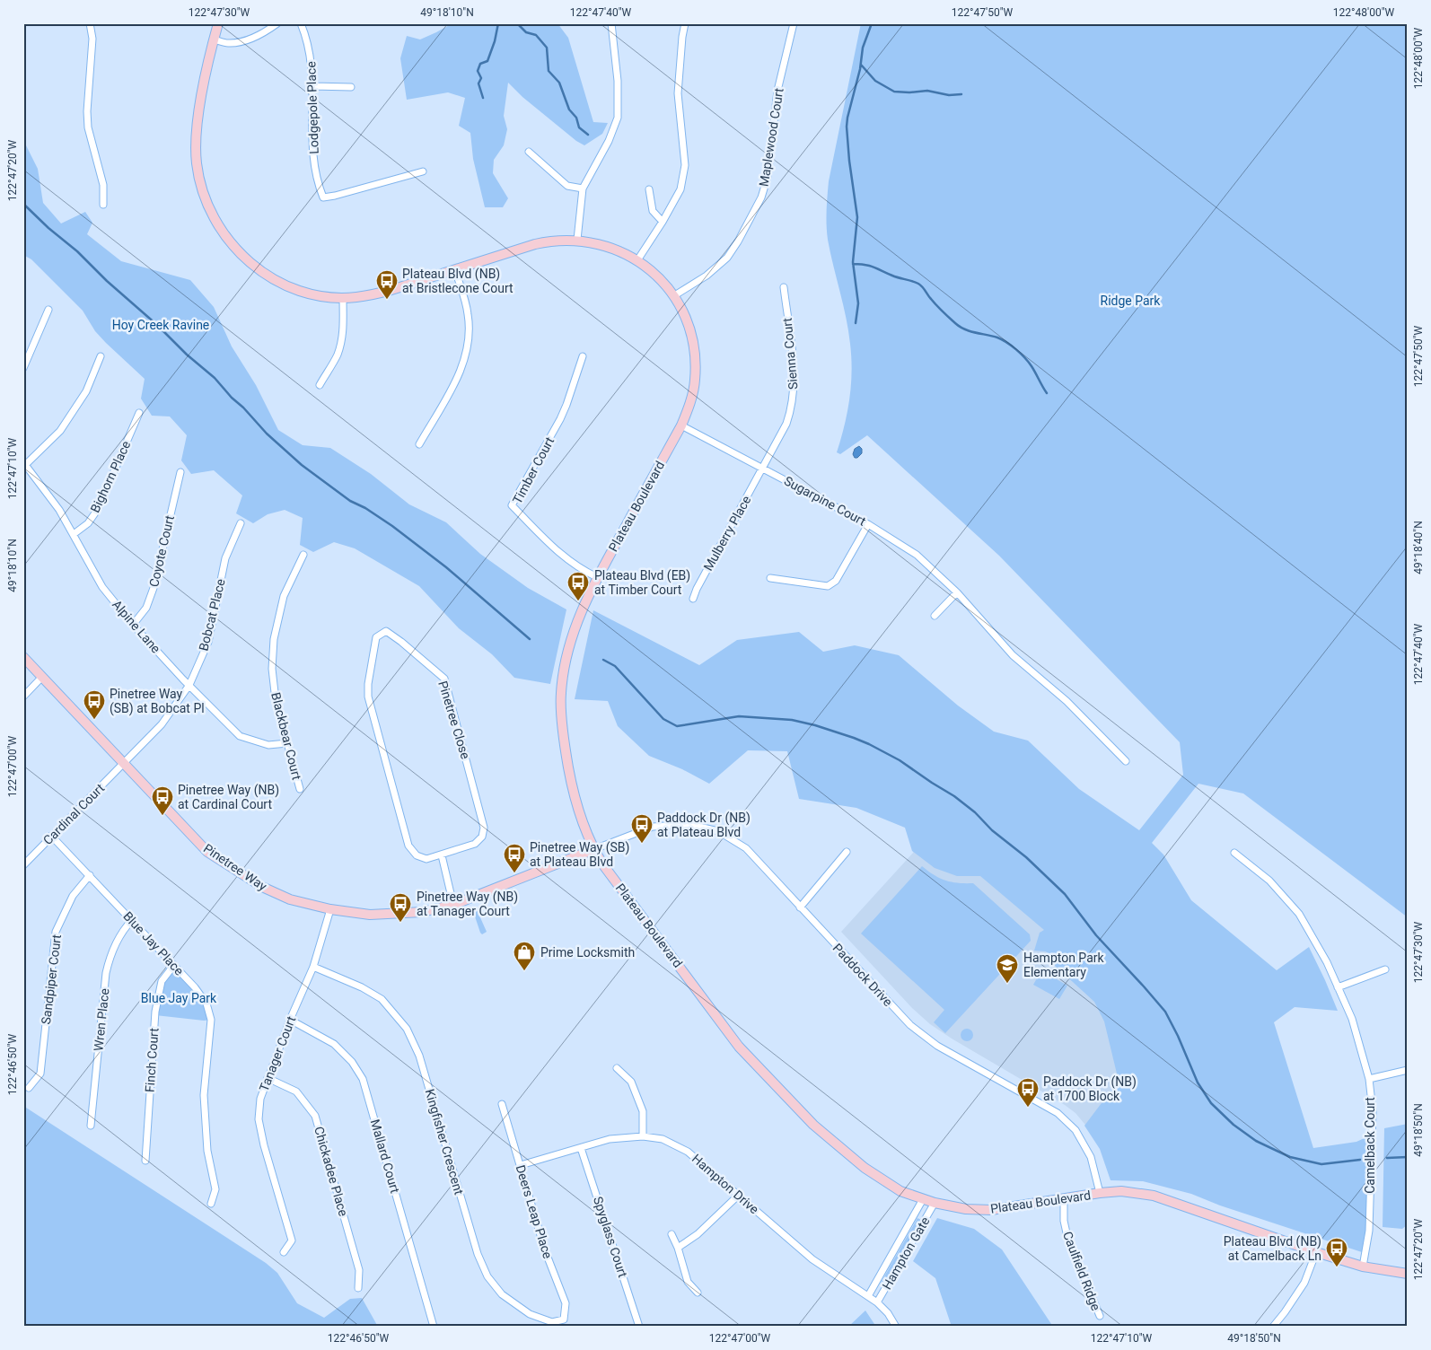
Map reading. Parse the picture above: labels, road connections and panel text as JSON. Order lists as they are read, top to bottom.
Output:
{
  "streets": {
    "street": [
      "Lodgepole Place",
      "Maplewood Court",
      "Sienna Court",
      "Timber Court",
      "Bighorn Place",
      "Sugarpine Court",
      "Plateau Boulevard",
      "Mulberry Place",
      "Coyote Court",
      "Bobcat Place",
      "Alpine Lane",
      "Pinetree Close",
      "Blackbear Court",
      "Cardinal Court",
      "Pinetree Way",
      "Blue Jay Place",
      "Paddock Drive",
      "Sandpiper Court",
      "Wren Place",
      "Tanager Court",
      "Finch Court",
      "Kingfisher Crescent",
      "Camelback Court",
      "Mallard Court",
      "Chickadee Place",
      "Hampton Drive",
      "Deers Leap Place",
      "Spyglass Court",
      "Hampton Gate",
      "Caulfield Ridge"
    ]
  },
  "crossings": [
    ["Maplewood Court", "Plateau Boulevard"],
    ["Sienna Court", "Sugarpine Court"],
    ["Sienna Court", "Mulberry Place"],
    ["Timber Court", "Plateau Boulevard"],
    ["Bighorn Place", "Alpine Lane"],
    ["Sugarpine Court", "Plateau Boulevard"],
    ["Sugarpine Court", "Mulberry Place"],
    ["Plateau Boulevard", "Pinetree Way"],
    ["Plateau Boulevard", "Paddock Drive"],
    ["Plateau Boulevard", "Camelback Court"],
    ["Plateau Boulevard", "Hampton Gate"],
    ["Plateau Boulevard", "Caulfield Ridge"],
    ["Coyote Court", "Alpine Lane"],
    ["Bobcat Place", "Alpine Lane"],
    ["Bobcat Place", "Cardinal Court"],
    ["Bobcat Place", "Pinetree Way"],
    ["Alpine Lane", "Blackbear Court"],
    ["Cardinal Court", "Pinetree Way"],
    ["Cardinal Court", "Blue Jay Place"],
    ["Pinetree Way", "Paddock Drive"],
    ["Pinetree Way", "Tanager Court"],
    ["Blue Jay Place", "Sandpiper Court"],
    ["Blue Jay Place", "Wren Place"],
    ["Blue Jay Place", "Finch Court"],
    ["Tanager Court", "Kingfisher Crescent"],
    ["Tanager Court", "Mallard Court"],
    ["Tanager Court", "Chickadee Place"],
    ["Kingfisher Crescent", "Deers Leap Place"],
    ["Hampton Drive", "Deers Leap Place"],
    ["Hampton Drive", "Spyglass Court"],
    ["Hampton Drive", "Hampton Gate"]
  ],
  "parks": ["Ridge Park", "Hoy Creek Ravine", "Blue Jay Park"],
  "places": {
    "bus stop": [
      "Plateau Blvd (NB) at Bristlecone Court",
      "Plateau Blvd (EB) at Timber Court",
      "Pinetree Way (SB) at Bobcat Pl",
      "Pinetree Way (NB) at Cardinal Court",
      "Paddock Dr (NB) at Plateau Blvd",
      "Pinetree Way (SB) at Plateau Blvd",
      "Pinetree Way (NB) at Tanager Court",
      "Paddock Dr (NB) at 1700 Block",
      "Plateau Blvd (NB) at Camelback Ln"
    ],
    "shop": ["Prime Locksmith"],
    "school or university": ["Hampton Park Elementary"]
  },
  "coordinates": [
    "122°47'30\"W",
    "49°18'10\"N",
    "122°47'40\"W",
    "122°47'50\"W",
    "122°48'00\"W",
    "122°47'20\"W",
    "122°47'10\"W",
    "49°18'40\"N",
    "122°47'00\"W",
    "122°46'50\"W",
    "49°18'50\"N"
  ]
}
